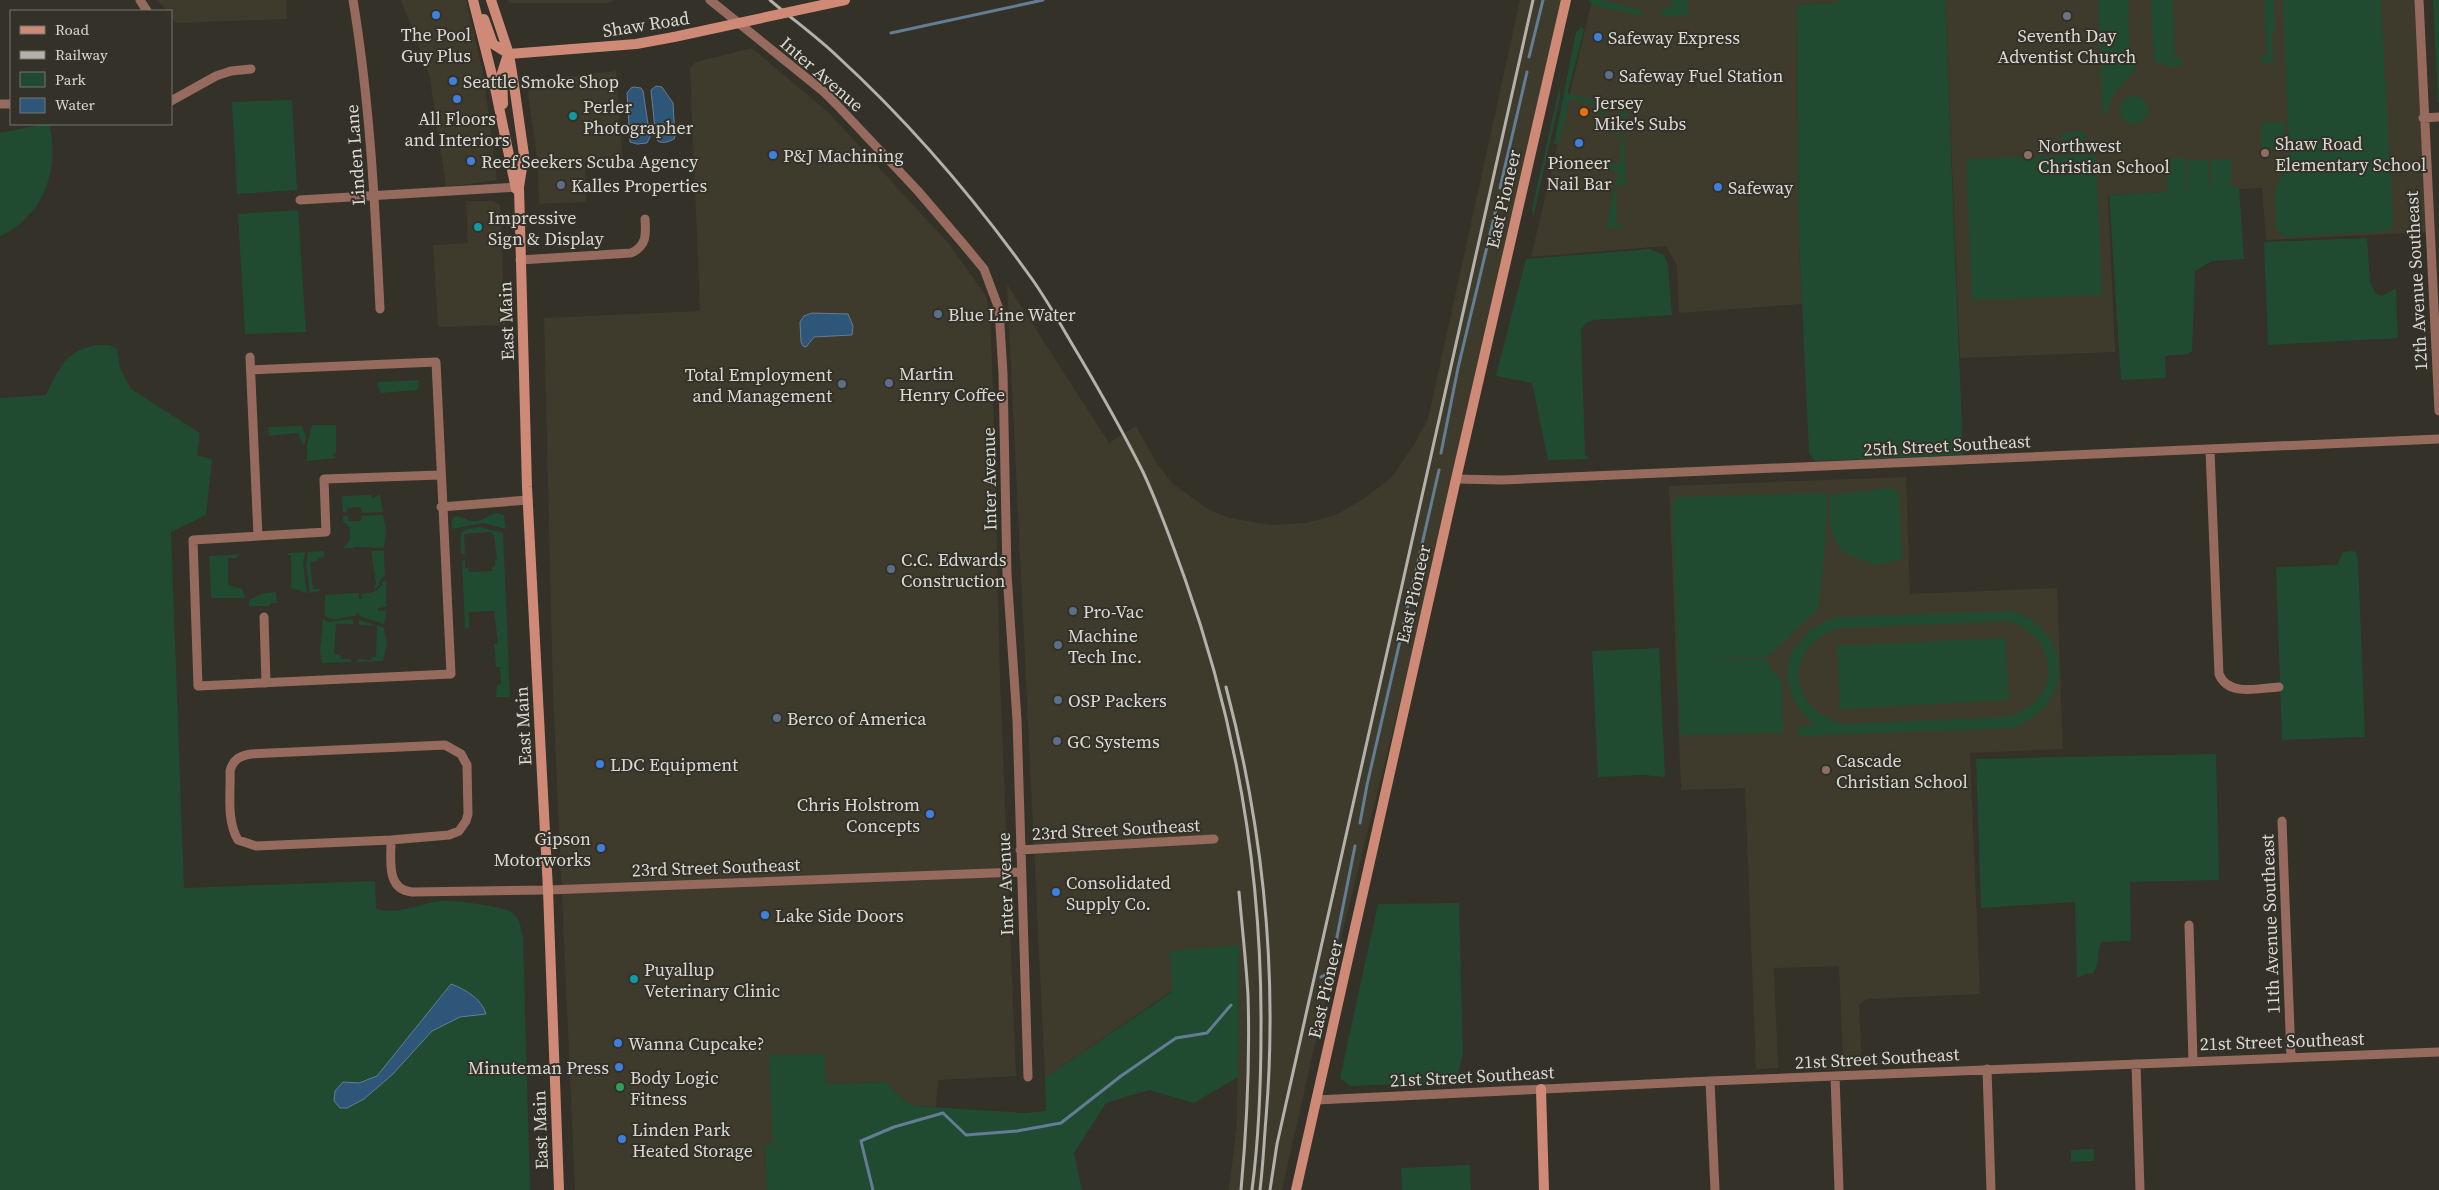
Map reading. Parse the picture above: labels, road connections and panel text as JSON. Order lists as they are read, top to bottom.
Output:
{
  "streets": {
    "main road": ["Shaw Road", "East Pioneer", "East Main"],
    "street": [
      "Inter Avenue",
      "Linden Lane",
      "12th Avenue Southeast",
      "25th Street Southeast",
      "23rd Street Southeast",
      "11th Avenue Southeast",
      "21st Street Southeast"
    ]
  },
  "crossings": [
    ["Shaw Road", "East Main"],
    ["Inter Avenue", "23rd Street Southeast"],
    ["East Pioneer", "25th Street Southeast"],
    ["East Pioneer", "21st Street Southeast"],
    ["East Main", "23rd Street Southeast"],
    ["11th Avenue Southeast", "21st Street Southeast"]
  ],
  "places": [
    "The Pool Guy Plus",
    "Seventh Day Adventist Church",
    "Safeway Express",
    "Safeway Fuel Station",
    "Seattle Smoke Shop",
    "All Floors and Interiors",
    "Jersey Mike's Subs",
    "Perler Photographer",
    "Pioneer Nail Bar",
    "Shaw Road Elementary School",
    "P&J Machining",
    "Northwest Christian School",
    "Reef Seekers Scuba Agency",
    "Kalles Properties",
    "Safeway",
    "Impressive Sign & Display",
    "Blue Line Water",
    "Martin Henry Coffee",
    "Total Employment and Management",
    "C.C. Edwards Construction",
    "Pro-Vac",
    "Machine Tech Inc.",
    "OSP Packers",
    "Berco of America",
    "GC Systems",
    "LDC Equipment",
    "Cascade Christian School",
    "Chris Holstrom Concepts",
    "Gipson Motorworks",
    "Consolidated Supply Co.",
    "Lake Side Doors",
    "Puyallup Veterinary Clinic",
    "Wanna Cupcake?",
    "Minuteman Press",
    "Body Logic Fitness",
    "Linden Park Heated Storage"
  ],
  "legend": [
    "Road",
    "Railway",
    "Park",
    "Water"
  ]
}
